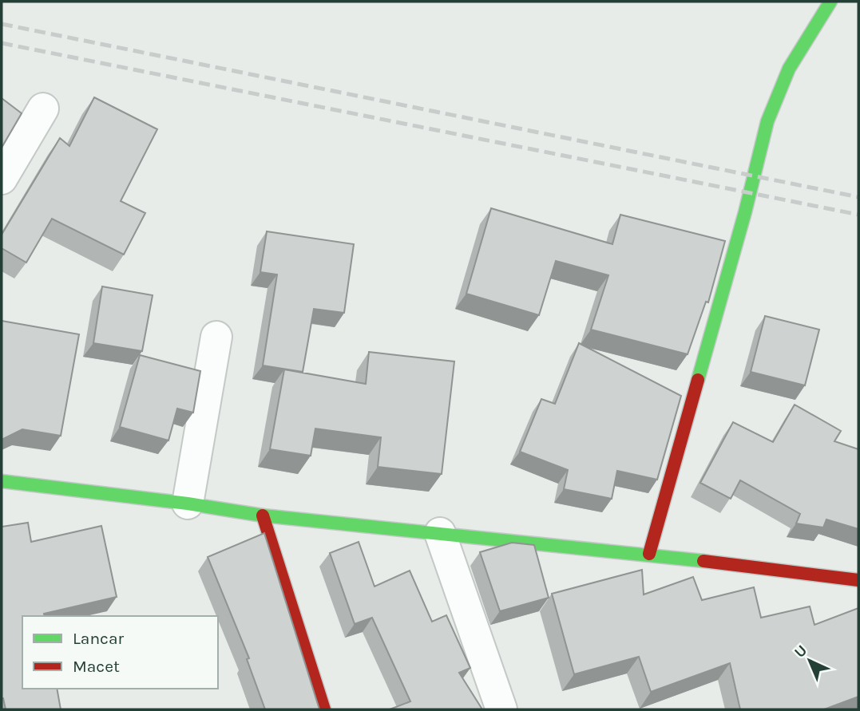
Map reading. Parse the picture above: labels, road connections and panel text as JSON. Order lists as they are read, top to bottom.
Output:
{
  "legend": ["Lancar", "Macet"],
  "north": "top left"
}
